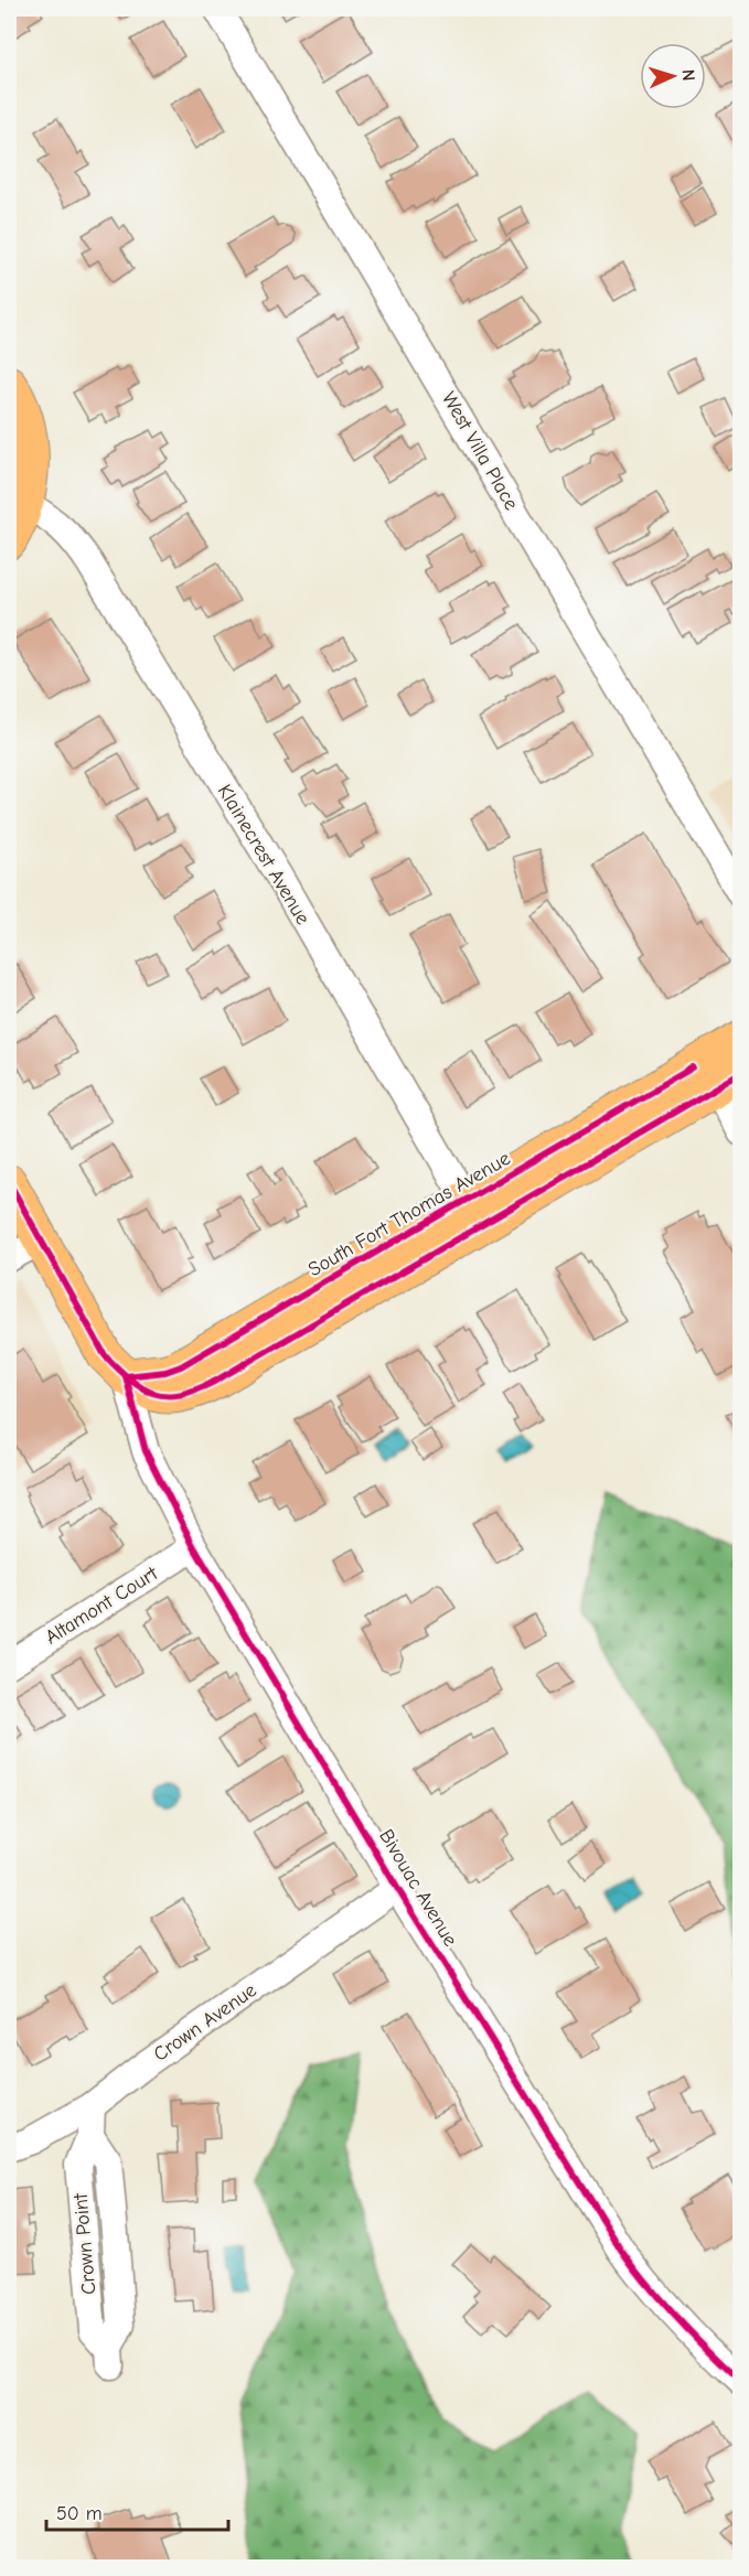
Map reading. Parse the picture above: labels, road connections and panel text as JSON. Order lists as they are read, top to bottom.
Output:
{
  "streets": {
    "street": [
      "West Villa Place",
      "Klainecrest Avenue",
      "Altamont Court",
      "Bivouac Avenue",
      "Crown Avenue",
      "Crown Point"
    ],
    "cycle path": ["South Fort Thomas Avenue"]
  },
  "crossings": [
    ["Altamont Court", "Bivouac Avenue"],
    ["Bivouac Avenue", "Crown Avenue"],
    ["Crown Avenue", "Crown Point"]
  ],
  "scale_bar": "50 m",
  "north": "right"
}
